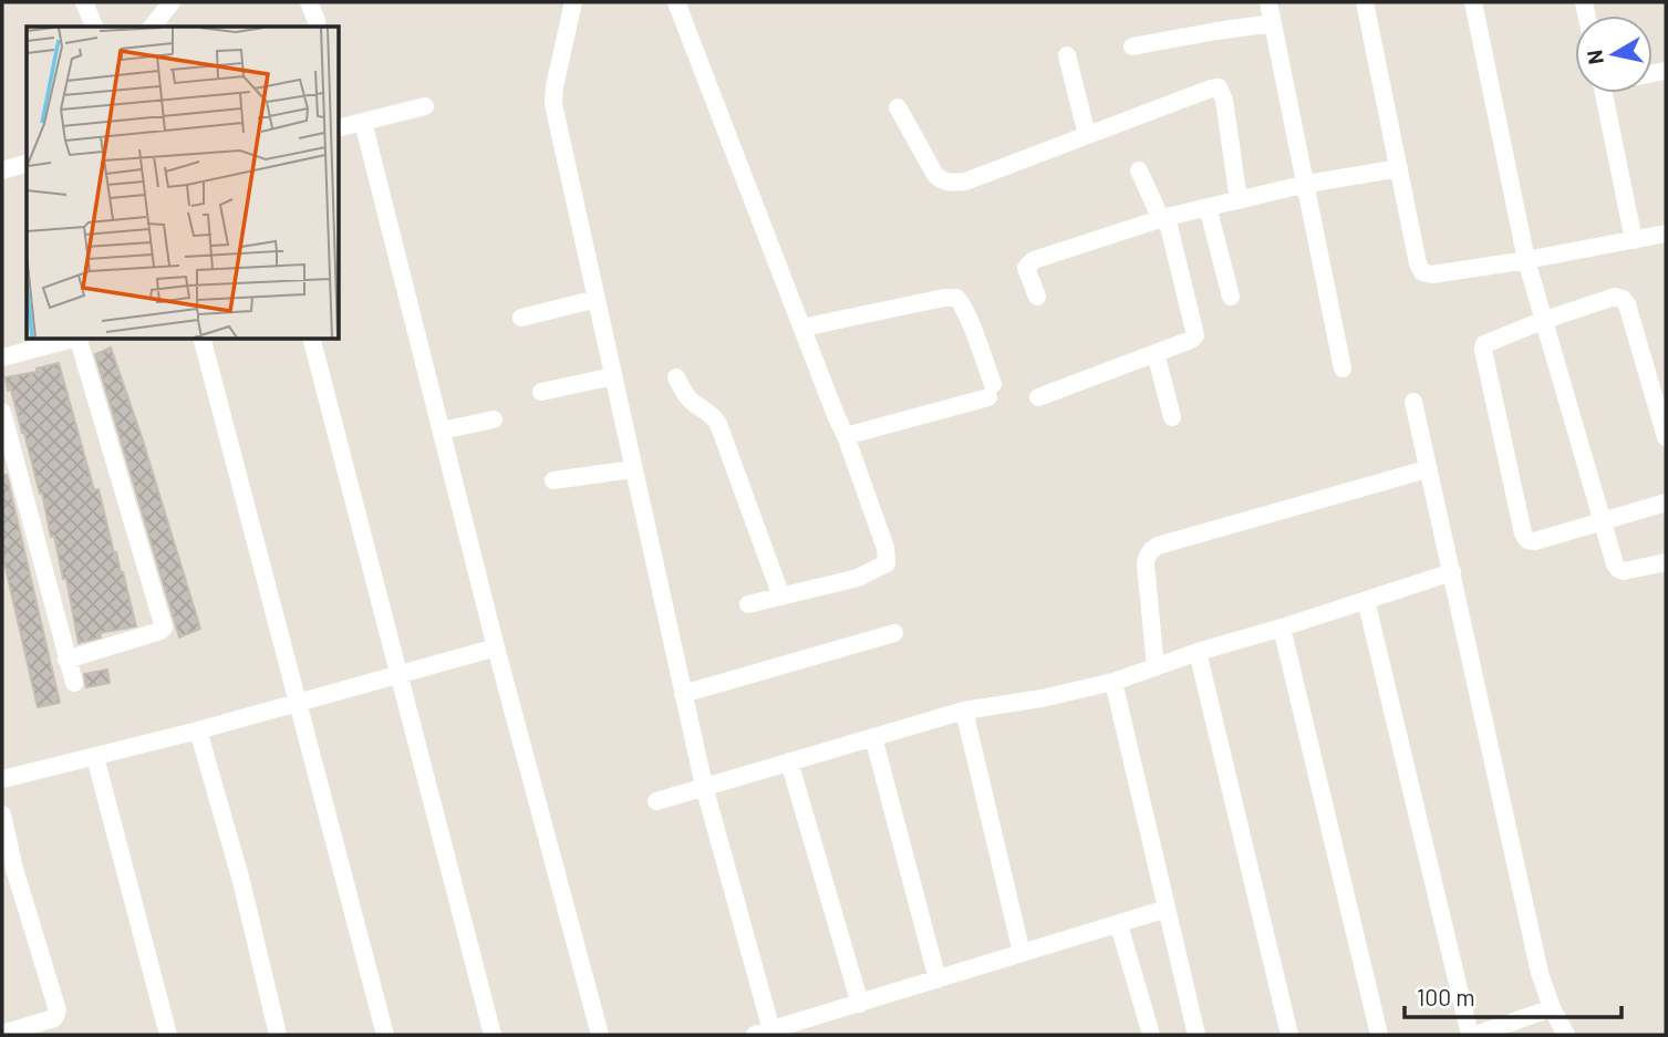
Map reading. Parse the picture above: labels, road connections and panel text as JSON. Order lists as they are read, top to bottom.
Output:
{
  "scale_bar": "100 m",
  "north": "left"
}
